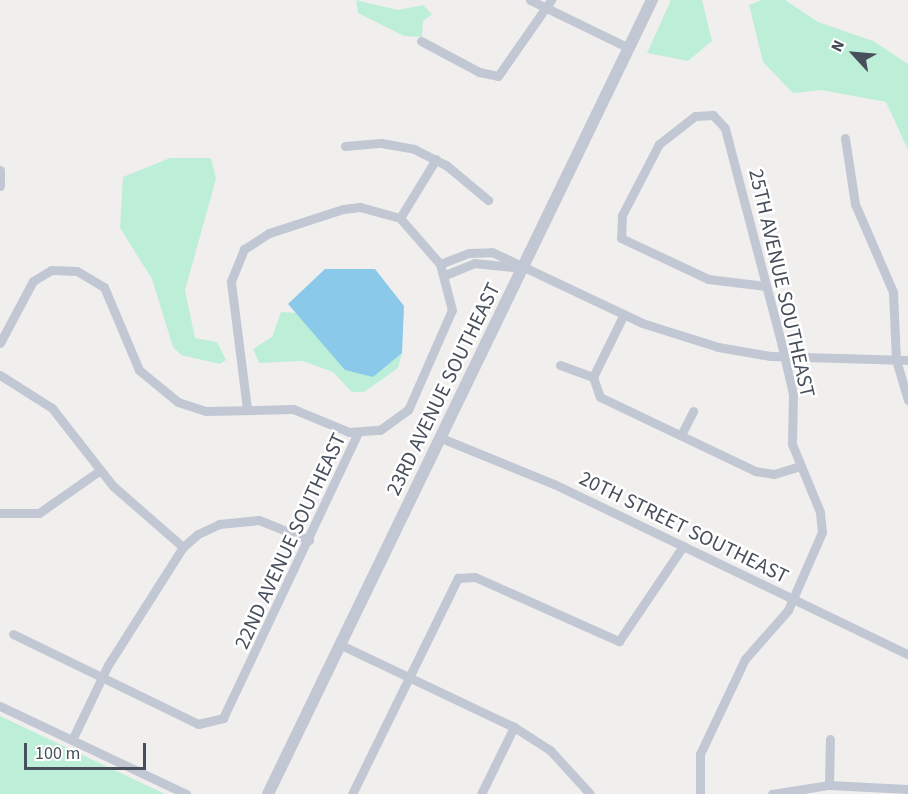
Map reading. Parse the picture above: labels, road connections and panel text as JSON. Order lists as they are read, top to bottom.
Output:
{
  "streets": {
    "street": [
      "25TH AVENUE SOUTHEAST",
      "23RD AVENUE SOUTHEAST",
      "20TH STREET SOUTHEAST",
      "22ND AVENUE SOUTHEAST"
    ]
  },
  "crossings": [
    ["25TH AVENUE SOUTHEAST", "20TH STREET SOUTHEAST"],
    ["23RD AVENUE SOUTHEAST", "20TH STREET SOUTHEAST"]
  ],
  "scale_bar": "100 m",
  "north": "top left"
}
